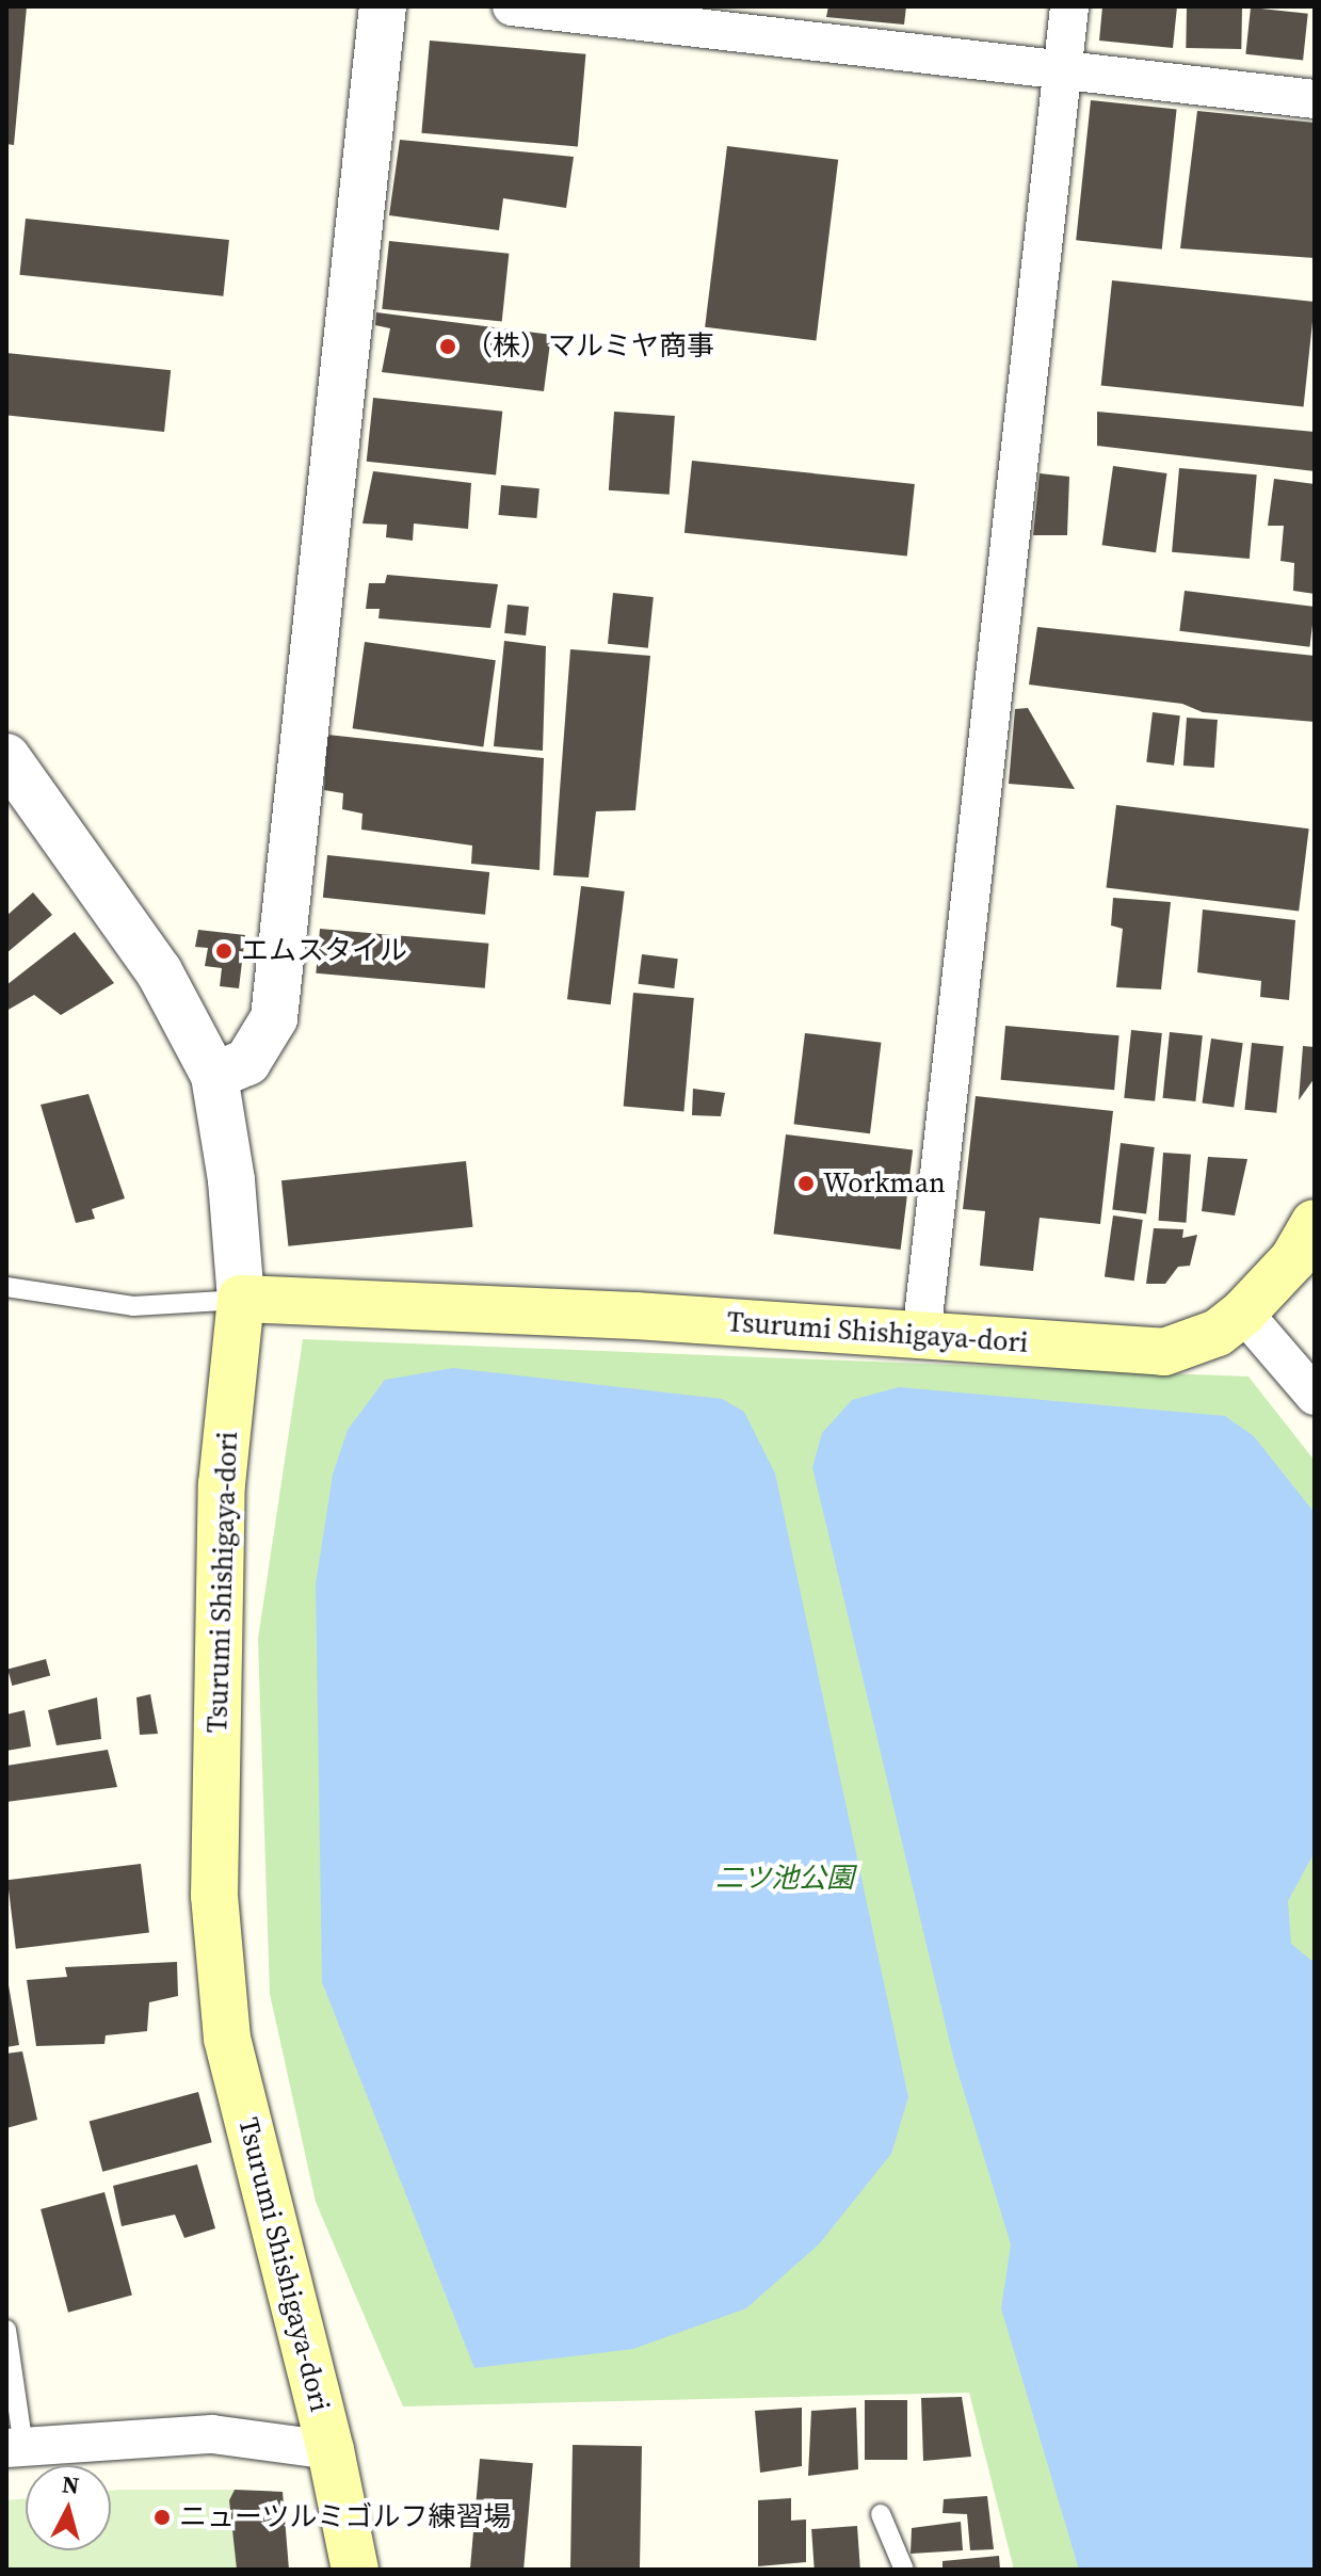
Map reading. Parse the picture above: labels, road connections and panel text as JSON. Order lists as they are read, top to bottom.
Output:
{
  "streets": {
    "main road": ["Tsurumi Shishigaya-dori"]
  },
  "parks": ["二ツ池公園"],
  "places": [
    "（株）マルミヤ商事",
    "エムスタイル",
    "Workman",
    "ニューツルミゴルフ練習場"
  ],
  "north": "top"
}
